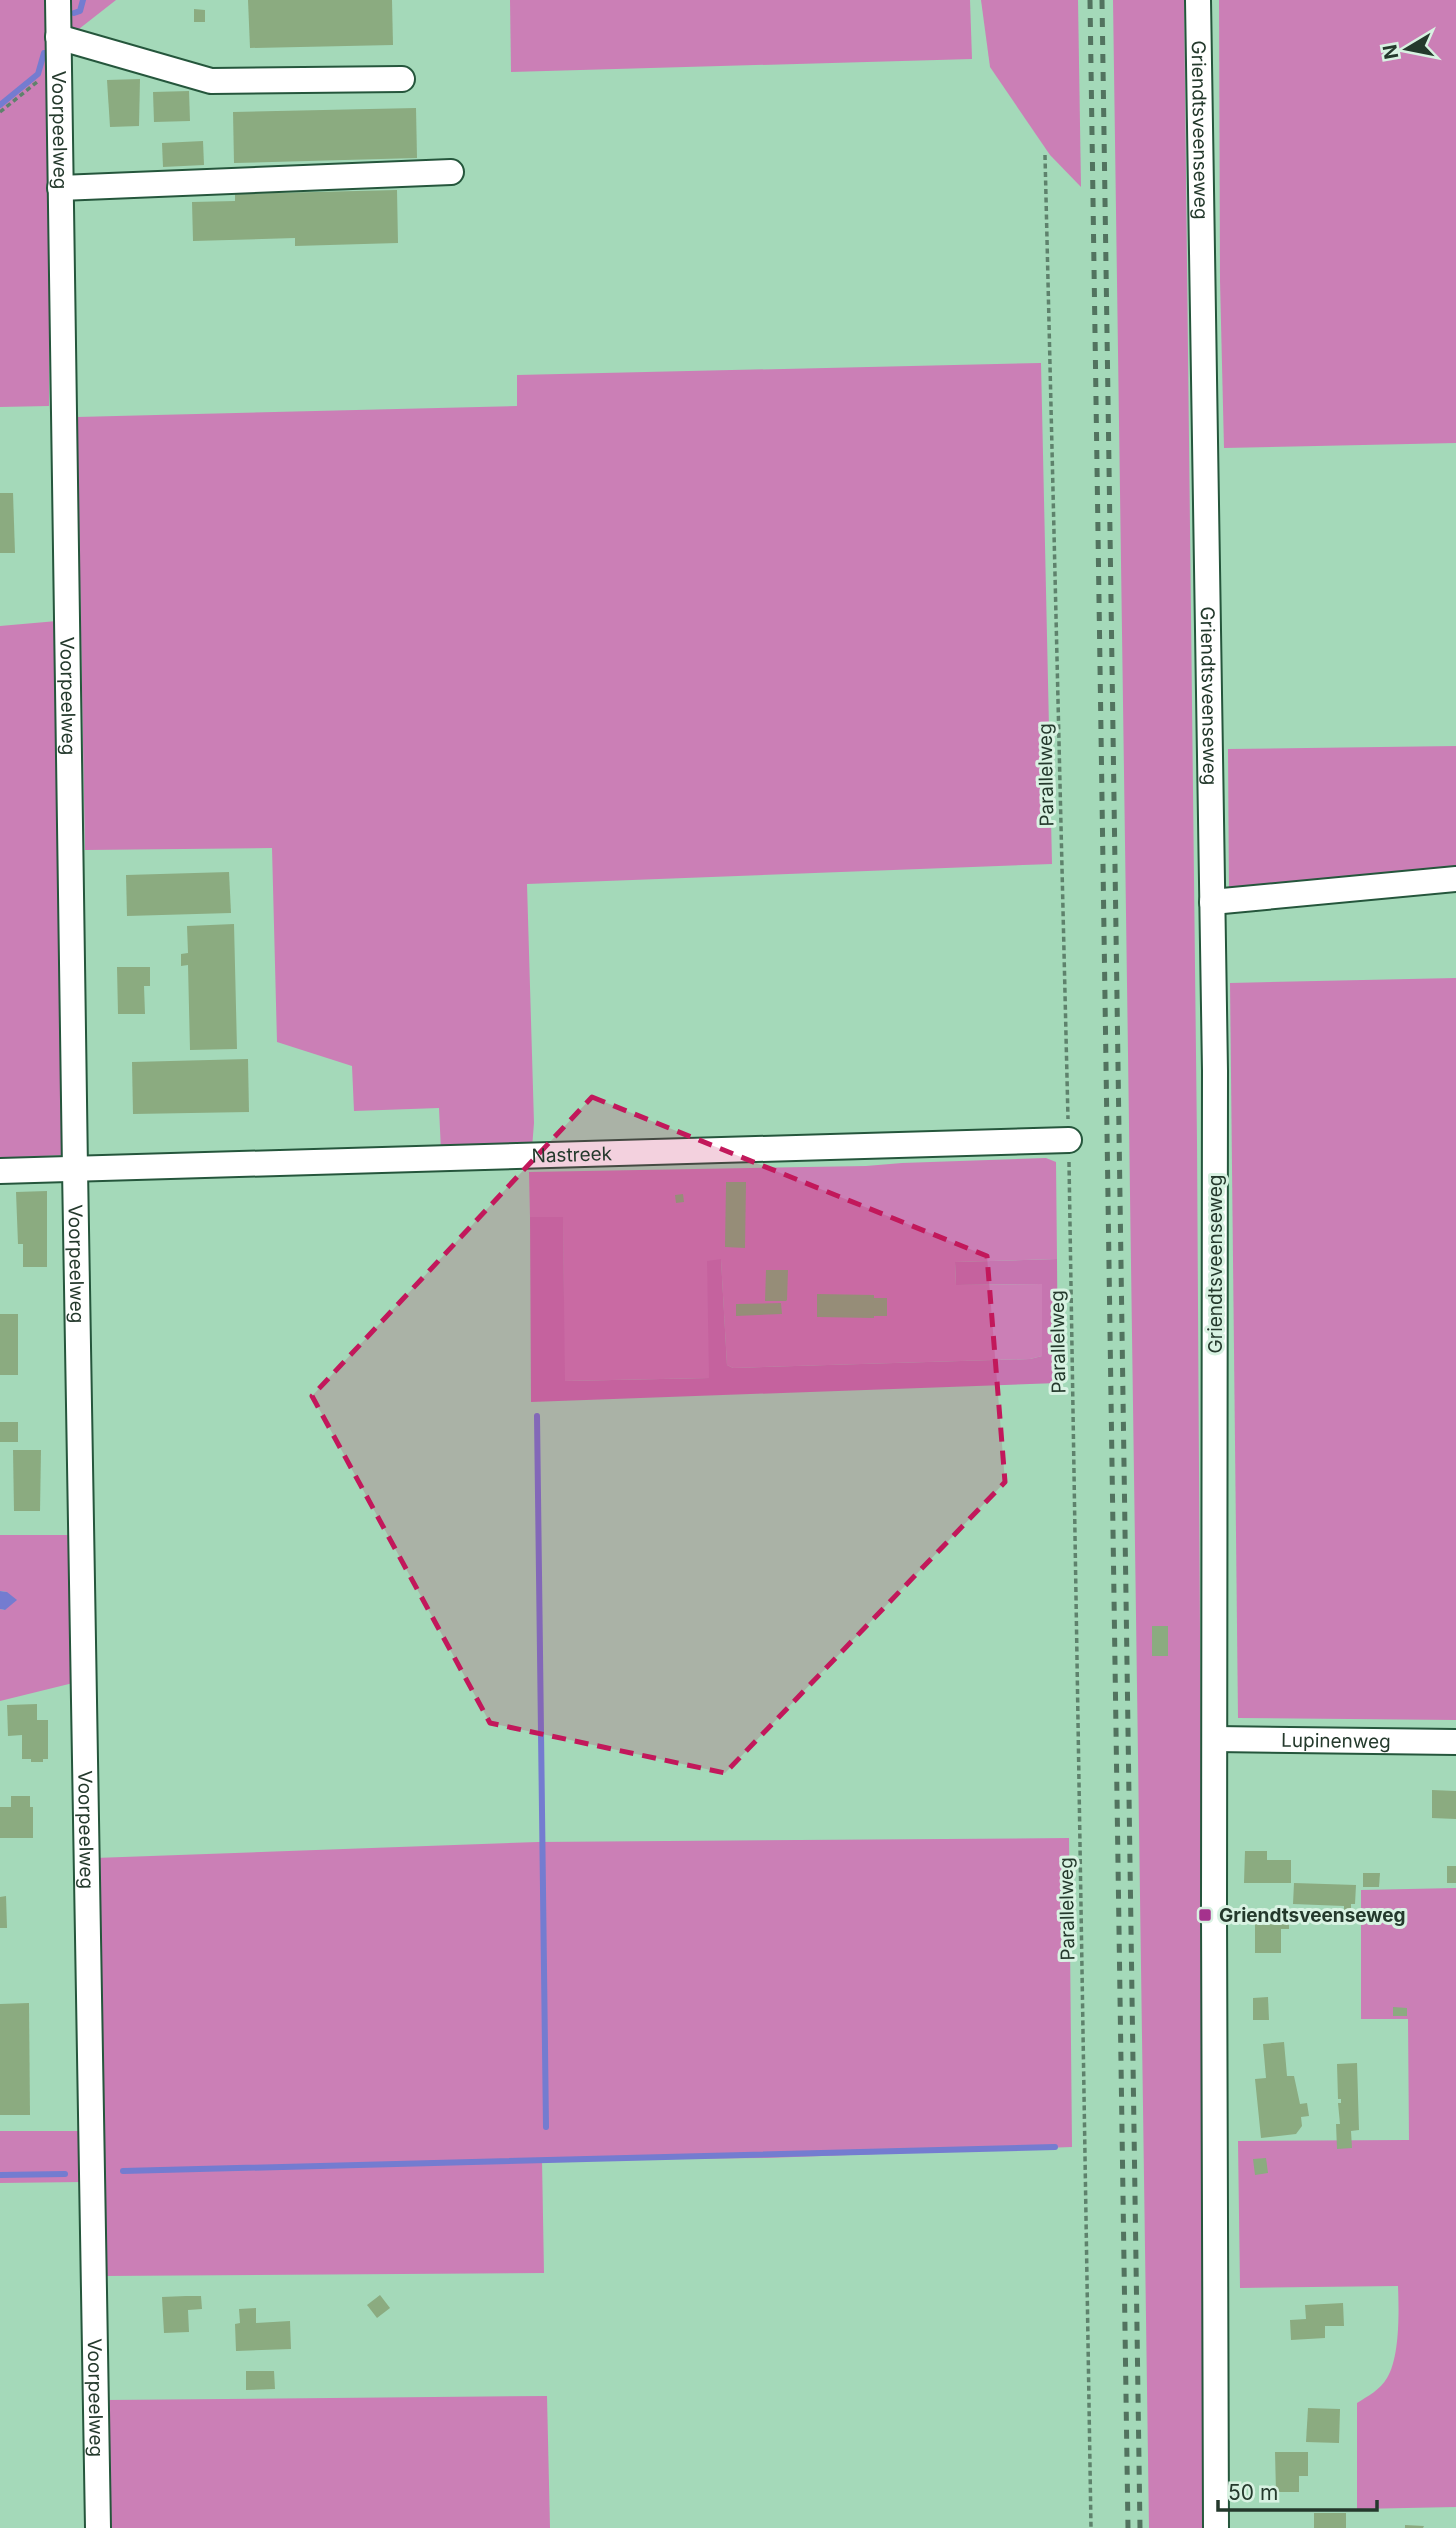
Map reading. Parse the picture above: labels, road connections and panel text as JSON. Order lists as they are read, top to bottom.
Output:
{
  "streets": {
    "street": [
      "Voorpeelweg",
      "Griendtsveenseweg",
      "Nastreek",
      "Lupinenweg"
    ],
    "path": ["Parallelweg"]
  },
  "crossings": [
    ["Voorpeelweg", "Nastreek"],
    ["Griendtsveenseweg", "Lupinenweg"],
    ["Parallelweg", "Nastreek"]
  ],
  "places": {
    "transit": ["Griendtsveenseweg"]
  },
  "scale_bar": "50 m",
  "north": "left"
}
